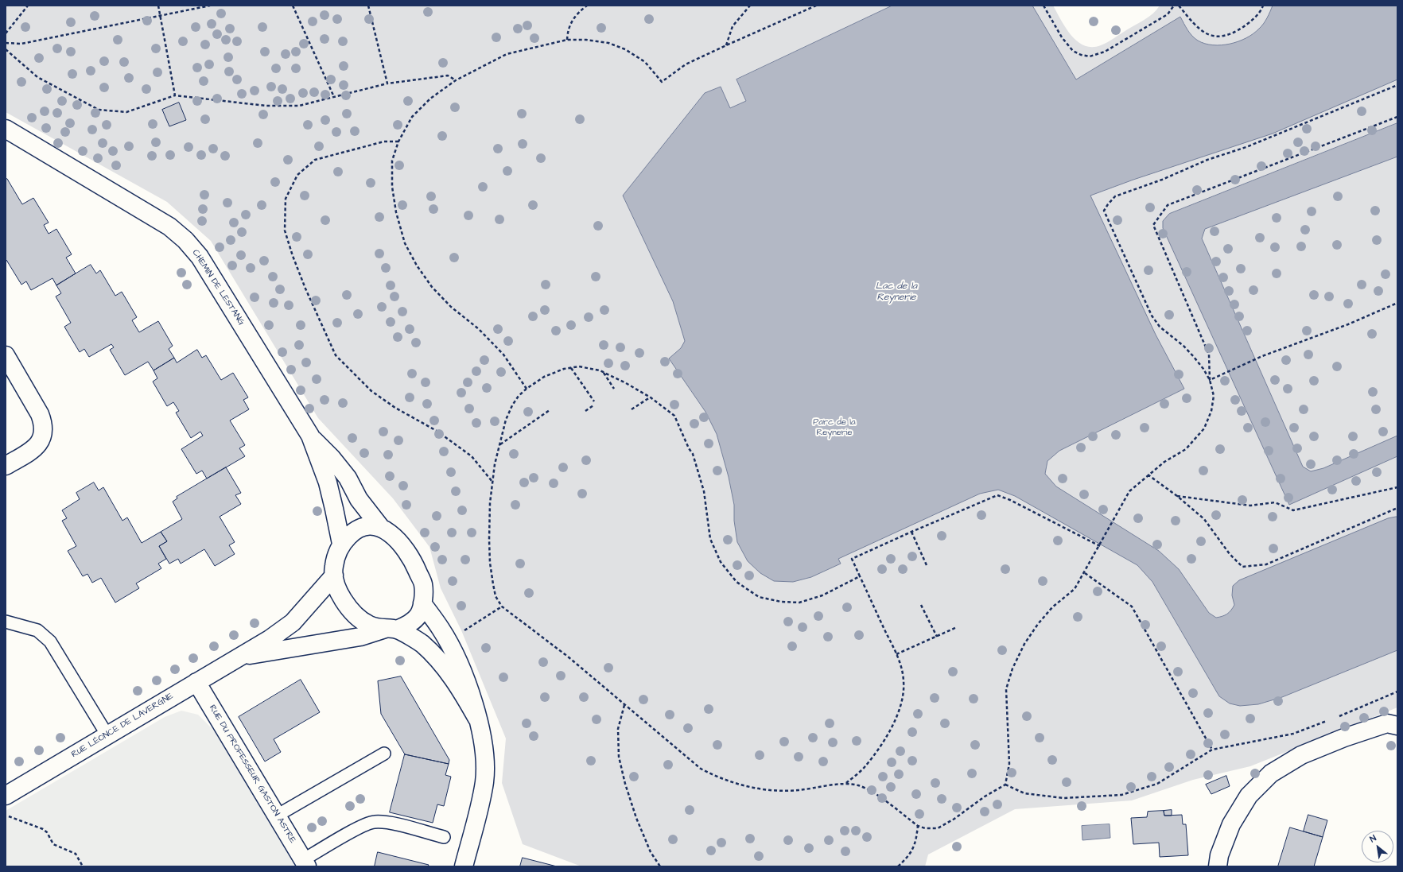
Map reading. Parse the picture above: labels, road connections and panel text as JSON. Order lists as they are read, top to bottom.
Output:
{
  "streets": {
    "street": ["CHEMIN DE LESTANG", "RUE LÉONCE DE LAVERGNE", "RUE DU PROFESSEUR GASTON ASTRE"]
  },
  "crossings": [
    ["CHEMIN DE LESTANG", "RUE LÉONCE DE LAVERGNE"],
    ["RUE LÉONCE DE LAVERGNE", "RUE DU PROFESSEUR GASTON ASTRE"]
  ],
  "water": ["Lac de la Reynerie"],
  "parks": ["Parc de la Reynerie"],
  "north": "top left"
}
